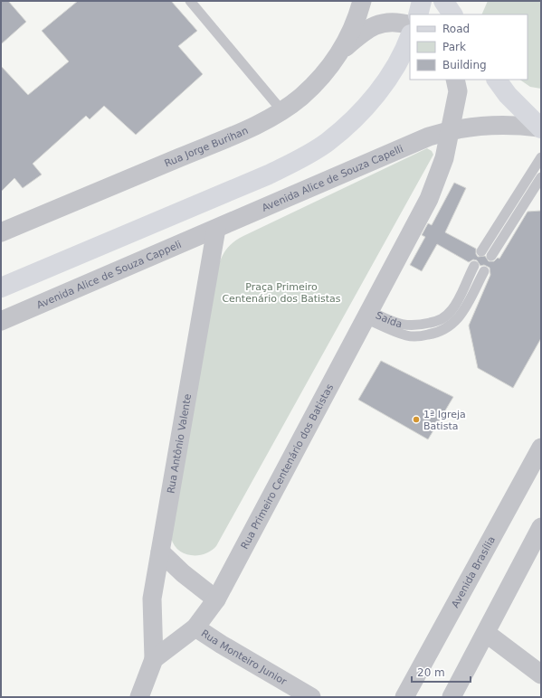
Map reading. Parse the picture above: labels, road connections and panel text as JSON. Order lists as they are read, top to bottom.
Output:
{
  "streets": {
    "street": [
      "Rua Jorge Burihan",
      "Avenida Alice de Souza Capelli",
      "Avenida Alice de Souza Cappeli",
      "Rua Antônio Valente",
      "Rua Primeiro Centenário dos Batistas",
      "Avenida Brasília",
      "Rua Monteiro Junior"
    ]
  },
  "crossings": [
    ["Avenida Alice de Souza Capelli", "Avenida Alice de Souza Cappeli"],
    ["Avenida Alice de Souza Capelli", "Rua Antônio Valente"],
    ["Avenida Alice de Souza Capelli", "Rua Primeiro Centenário dos Batistas"],
    ["Avenida Alice de Souza Cappeli", "Rua Antônio Valente"],
    ["Rua Primeiro Centenário dos Batistas", "Rua Monteiro Junior"]
  ],
  "parks": ["Praça Primeiro Centenário dos Batistas"],
  "places": ["1ª Igreja Batista"],
  "legend": ["Road", "Park", "Building"],
  "scale_bar": "20 m"
}
